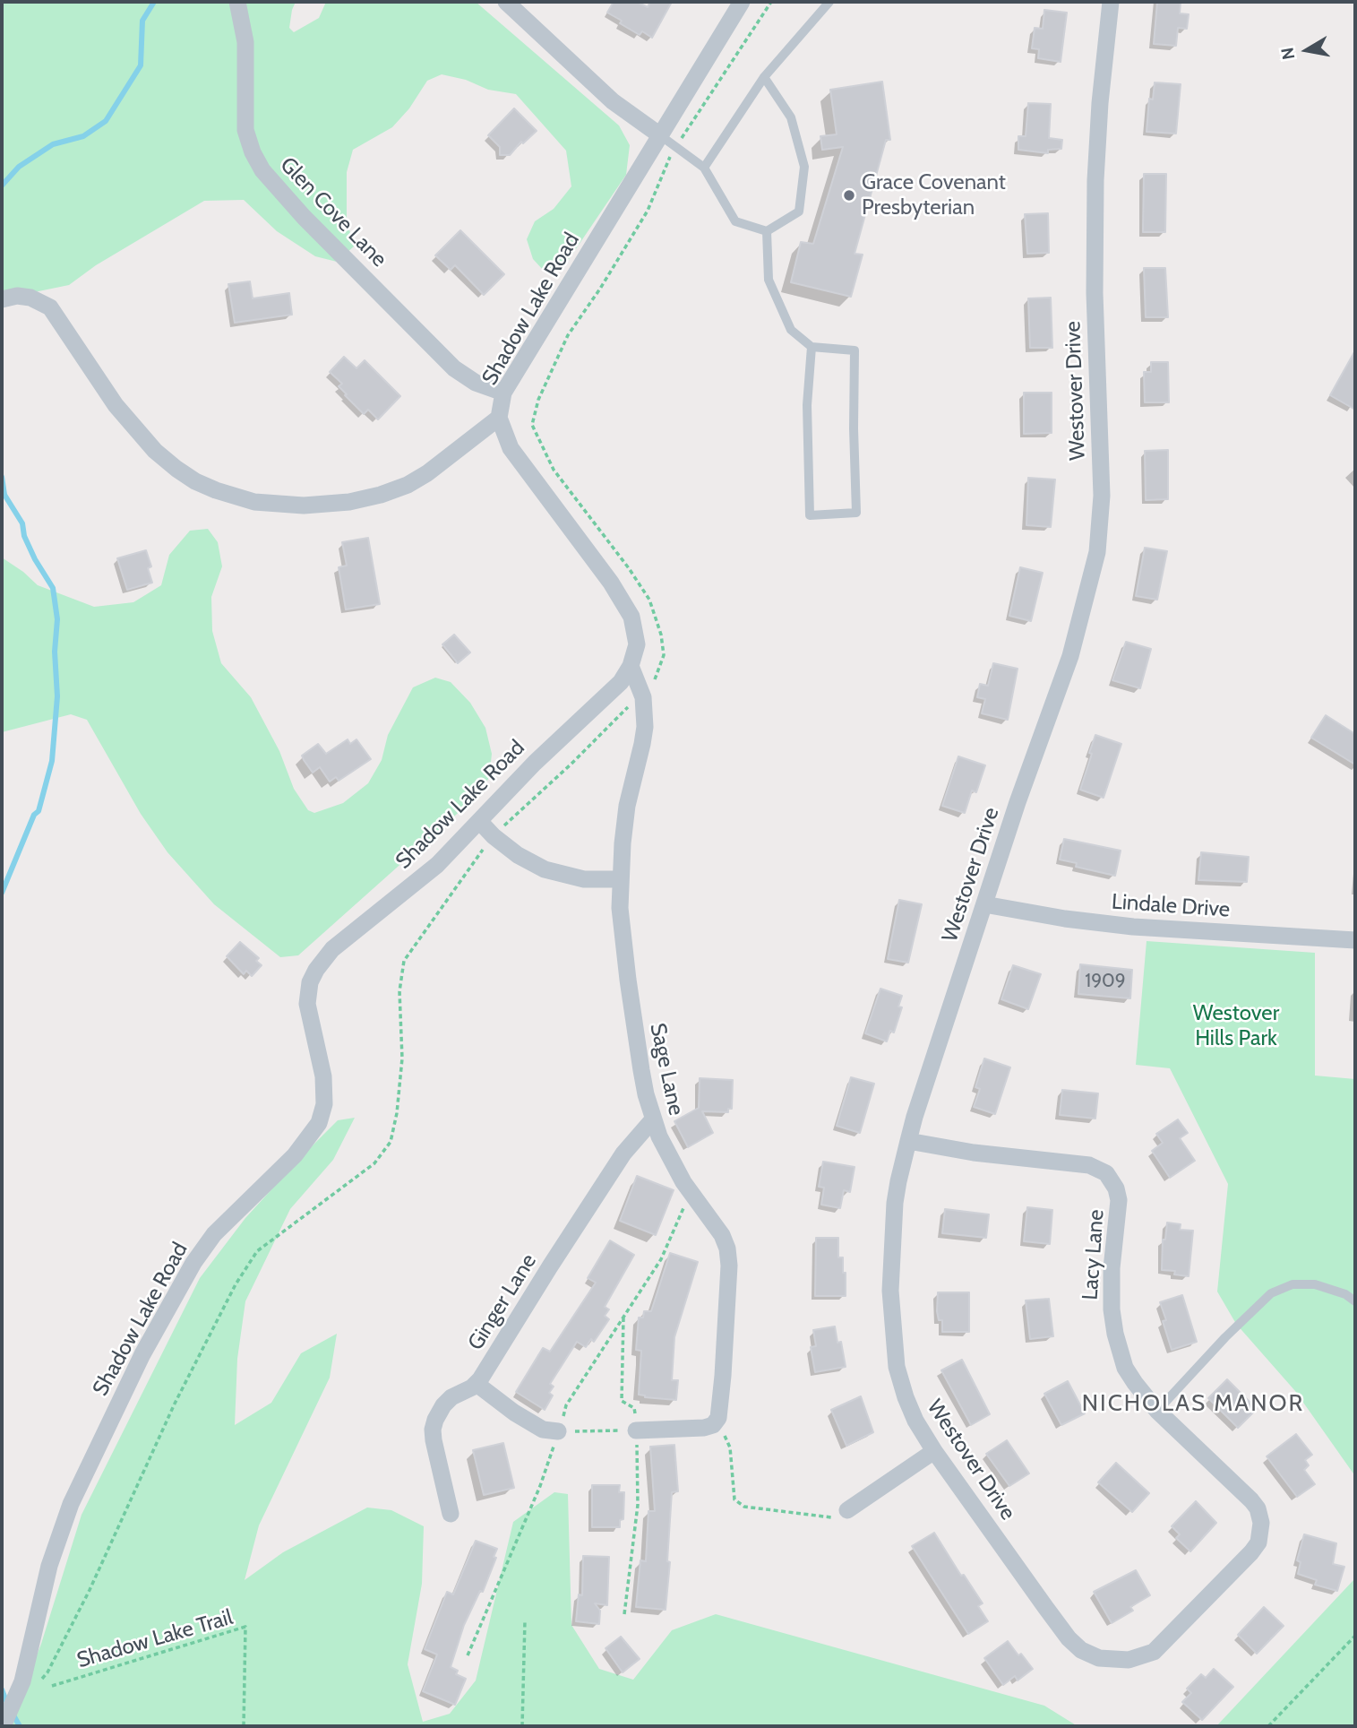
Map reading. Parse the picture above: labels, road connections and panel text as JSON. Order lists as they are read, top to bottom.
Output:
{
  "streets": {
    "street": [
      "Glen Cove Lane",
      "Shadow Lake Road",
      "Westover Drive",
      "Lindale Drive",
      "Sage Lane",
      "Lacy Lane",
      "Ginger Lane"
    ],
    "path": ["Shadow Lake Trail"]
  },
  "crossings": [
    ["Glen Cove Lane", "Shadow Lake Road"],
    ["Shadow Lake Road", "Sage Lane"],
    ["Westover Drive", "Lindale Drive"],
    ["Westover Drive", "Lacy Lane"],
    ["Sage Lane", "Ginger Lane"]
  ],
  "districts": ["NICHOLAS MANOR"],
  "parks": ["Westover Hills Park"],
  "places": ["Grace Covenant Presbyterian"],
  "house_numbers": ["1909"],
  "north": "left"
}
